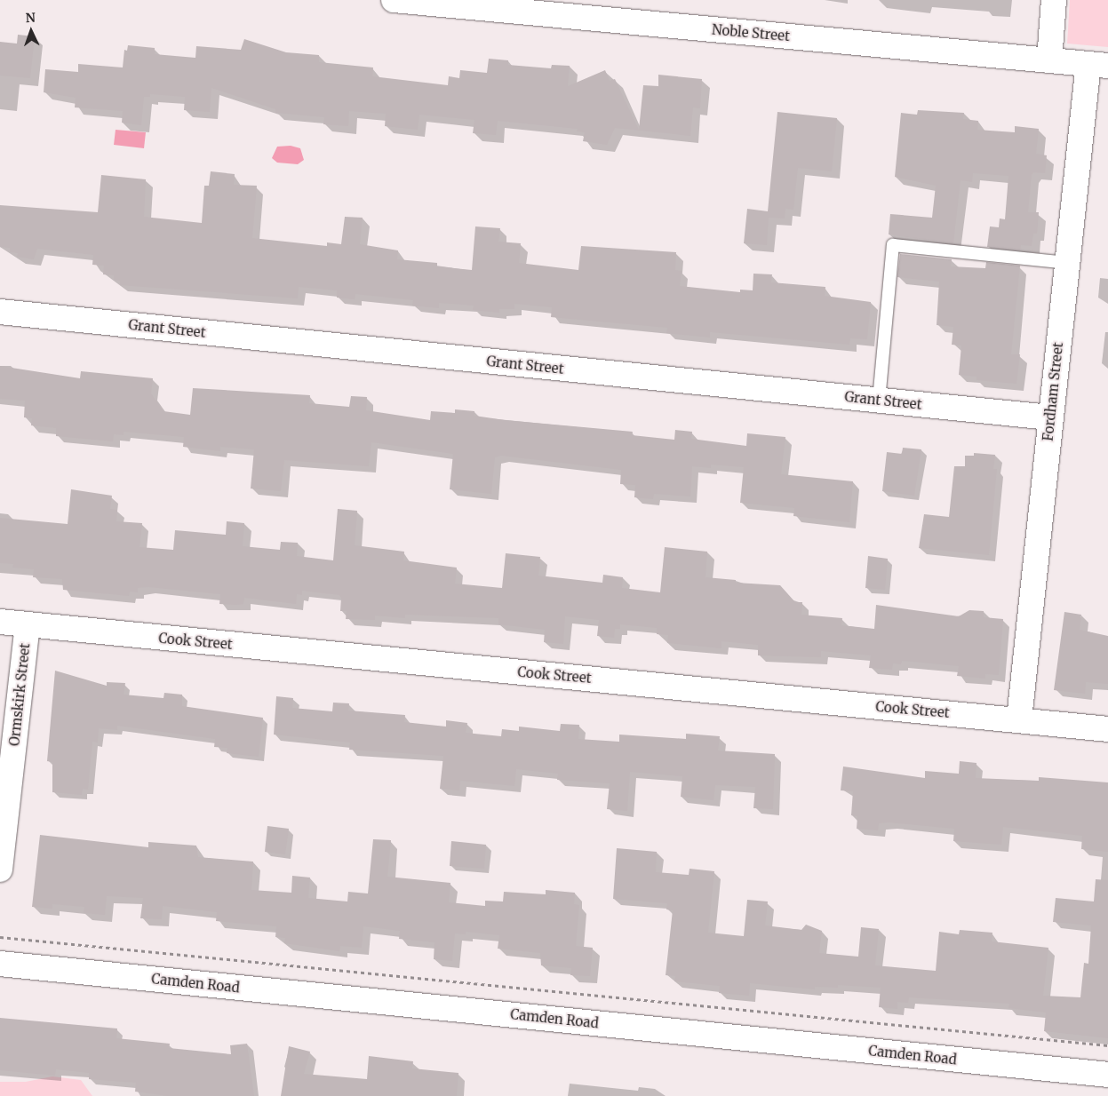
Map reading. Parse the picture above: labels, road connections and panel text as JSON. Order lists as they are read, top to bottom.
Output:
{
  "streets": {
    "street": [
      "Noble Street",
      "Grant Street",
      "Fordham Street",
      "Cook Street",
      "Ormskirk Street",
      "Camden Road"
    ]
  },
  "crossings": [
    ["Noble Street", "Fordham Street"],
    ["Grant Street", "Fordham Street"],
    ["Fordham Street", "Cook Street"],
    ["Cook Street", "Ormskirk Street"]
  ],
  "north": "top"
}
